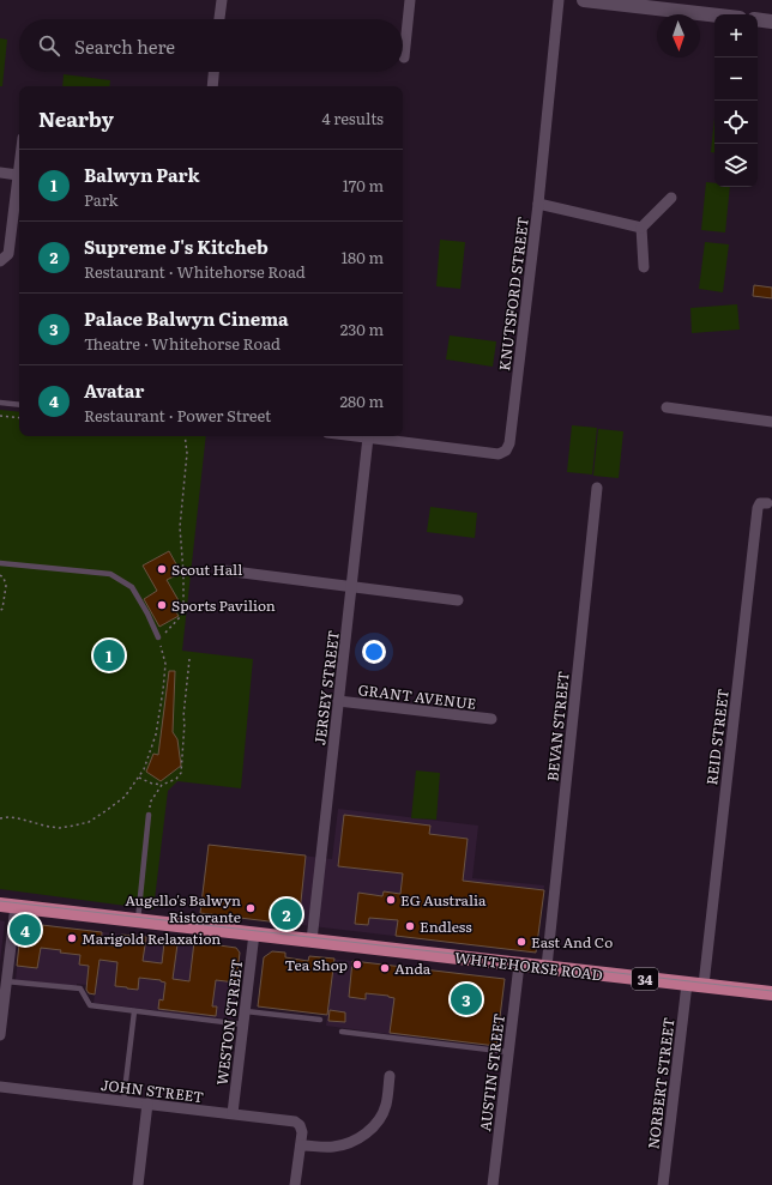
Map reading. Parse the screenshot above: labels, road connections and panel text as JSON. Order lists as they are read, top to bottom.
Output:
{
  "streets": {
    "main road": ["WHITEHORSE ROAD", "34"],
    "street": [
      "KNUTSFORD STREET",
      "JERSEY STREET",
      "GRANT AVENUE",
      "BEVAN STREET",
      "REID STREET",
      "WESTON STREET",
      "AUSTIN STREET",
      "NORBERT STREET",
      "JOHN STREET"
    ]
  },
  "crossings": [
    ["KNUTSFORD STREET", "JERSEY STREET"],
    ["JERSEY STREET", "GRANT AVENUE"],
    ["JERSEY STREET", "WHITEHORSE ROAD"],
    ["BEVAN STREET", "WHITEHORSE ROAD"],
    ["REID STREET", "WHITEHORSE ROAD"],
    ["WHITEHORSE ROAD", "WESTON STREET"],
    ["WHITEHORSE ROAD", "AUSTIN STREET"],
    ["WHITEHORSE ROAD", "NORBERT STREET"],
    ["WESTON STREET", "JOHN STREET"]
  ],
  "places": [
    "Scout Hall",
    "Sports Pavilion",
    "EG Australia",
    "Augello's Balwyn Ristorante",
    "Endless",
    "Marigold Relaxation",
    "East And Co",
    "Tea Shop",
    "Anda"
  ],
  "north": "bottom",
  "page": {
    "map_buttons": ["+", "−"],
    "search": "Search here",
    "heading": ["Nearby", "4 results"],
    "list": [
      {
        "mark": "1",
        "name": "Balwyn Park",
        "note": "Park",
        "value": "170 m"
      },
      {
        "mark": "2",
        "name": "Supreme J's Kitcheb",
        "note": "Restaurant · Whitehorse Road",
        "value": "180 m"
      },
      {
        "mark": "3",
        "name": "Palace Balwyn Cinema",
        "note": "Theatre · Whitehorse Road",
        "value": "230 m"
      },
      {
        "mark": "4",
        "name": "Avatar",
        "note": "Restaurant · Power Street",
        "value": "280 m"
      }
    ],
    "pins": [
      "1",
      "2",
      "4",
      "3"
    ]
  }
}
